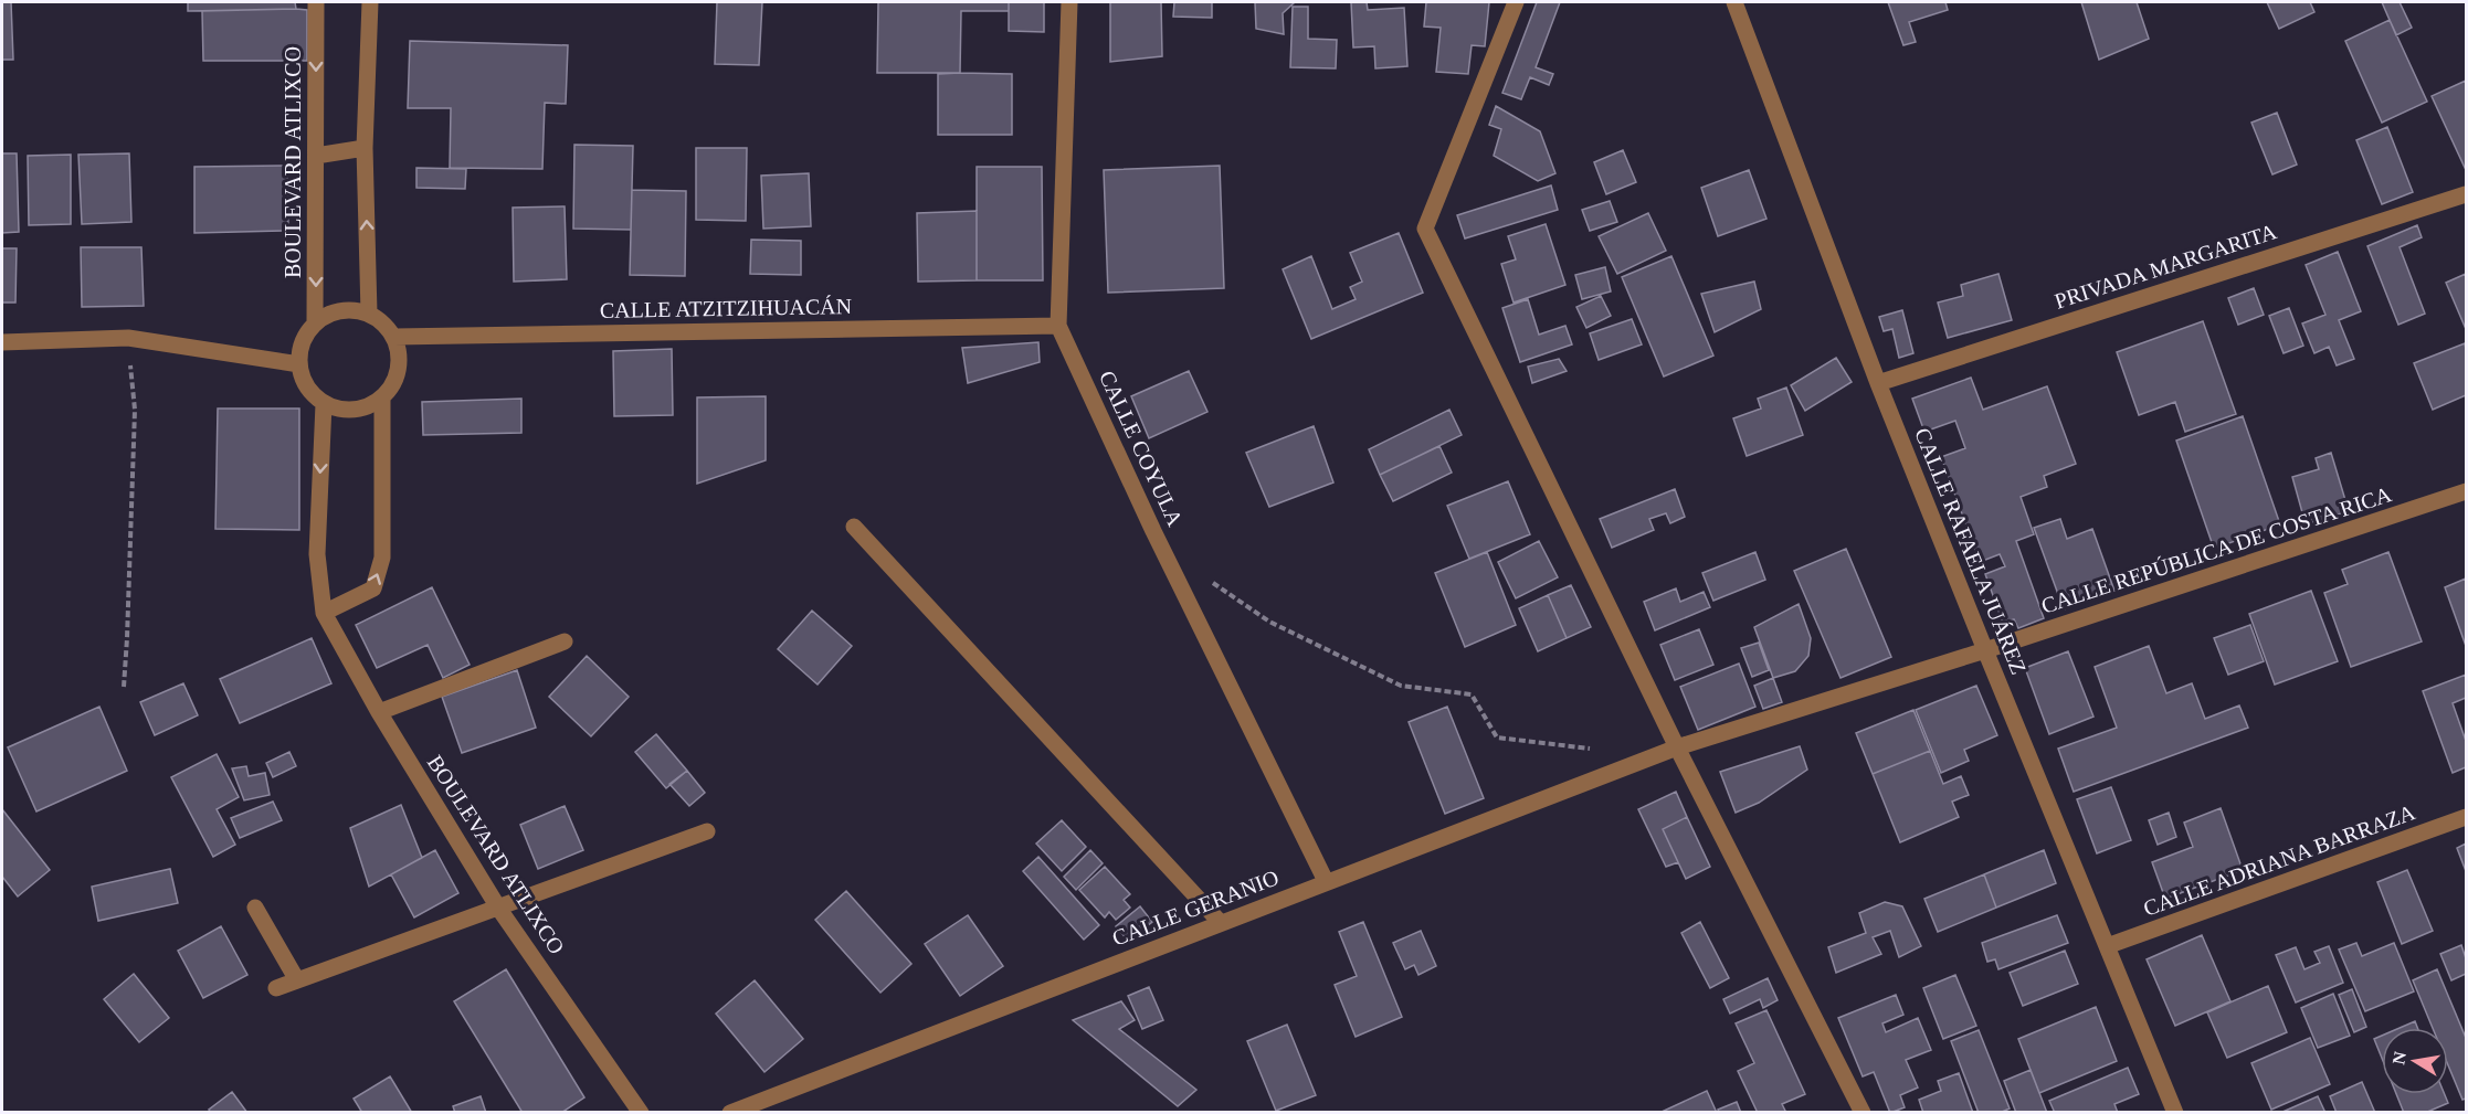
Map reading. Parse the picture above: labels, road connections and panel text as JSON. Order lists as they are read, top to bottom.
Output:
{
  "streets": {
    "street": [
      "BOULEVARD ATLIXCO",
      "PRIVADA MARGARITA",
      "CALLE ATZITZIHUACÁN",
      "CALLE COYULA",
      "CALLE REPÚBLICA DE COSTA RICA",
      "CALLE RAFAELA JUÁREZ",
      "CALLE ADRIANA BARRAZA",
      "CALLE GERANIO"
    ]
  },
  "crossings": [
    ["BOULEVARD ATLIXCO", "CALLE ATZITZIHUACÁN"],
    ["PRIVADA MARGARITA", "CALLE RAFAELA JUÁREZ"],
    ["CALLE ATZITZIHUACÁN", "CALLE COYULA"],
    ["CALLE COYULA", "CALLE GERANIO"],
    ["CALLE REPÚBLICA DE COSTA RICA", "CALLE RAFAELA JUÁREZ"],
    ["CALLE REPÚBLICA DE COSTA RICA", "CALLE GERANIO"],
    ["CALLE RAFAELA JUÁREZ", "CALLE ADRIANA BARRAZA"]
  ],
  "north": "left"
}
